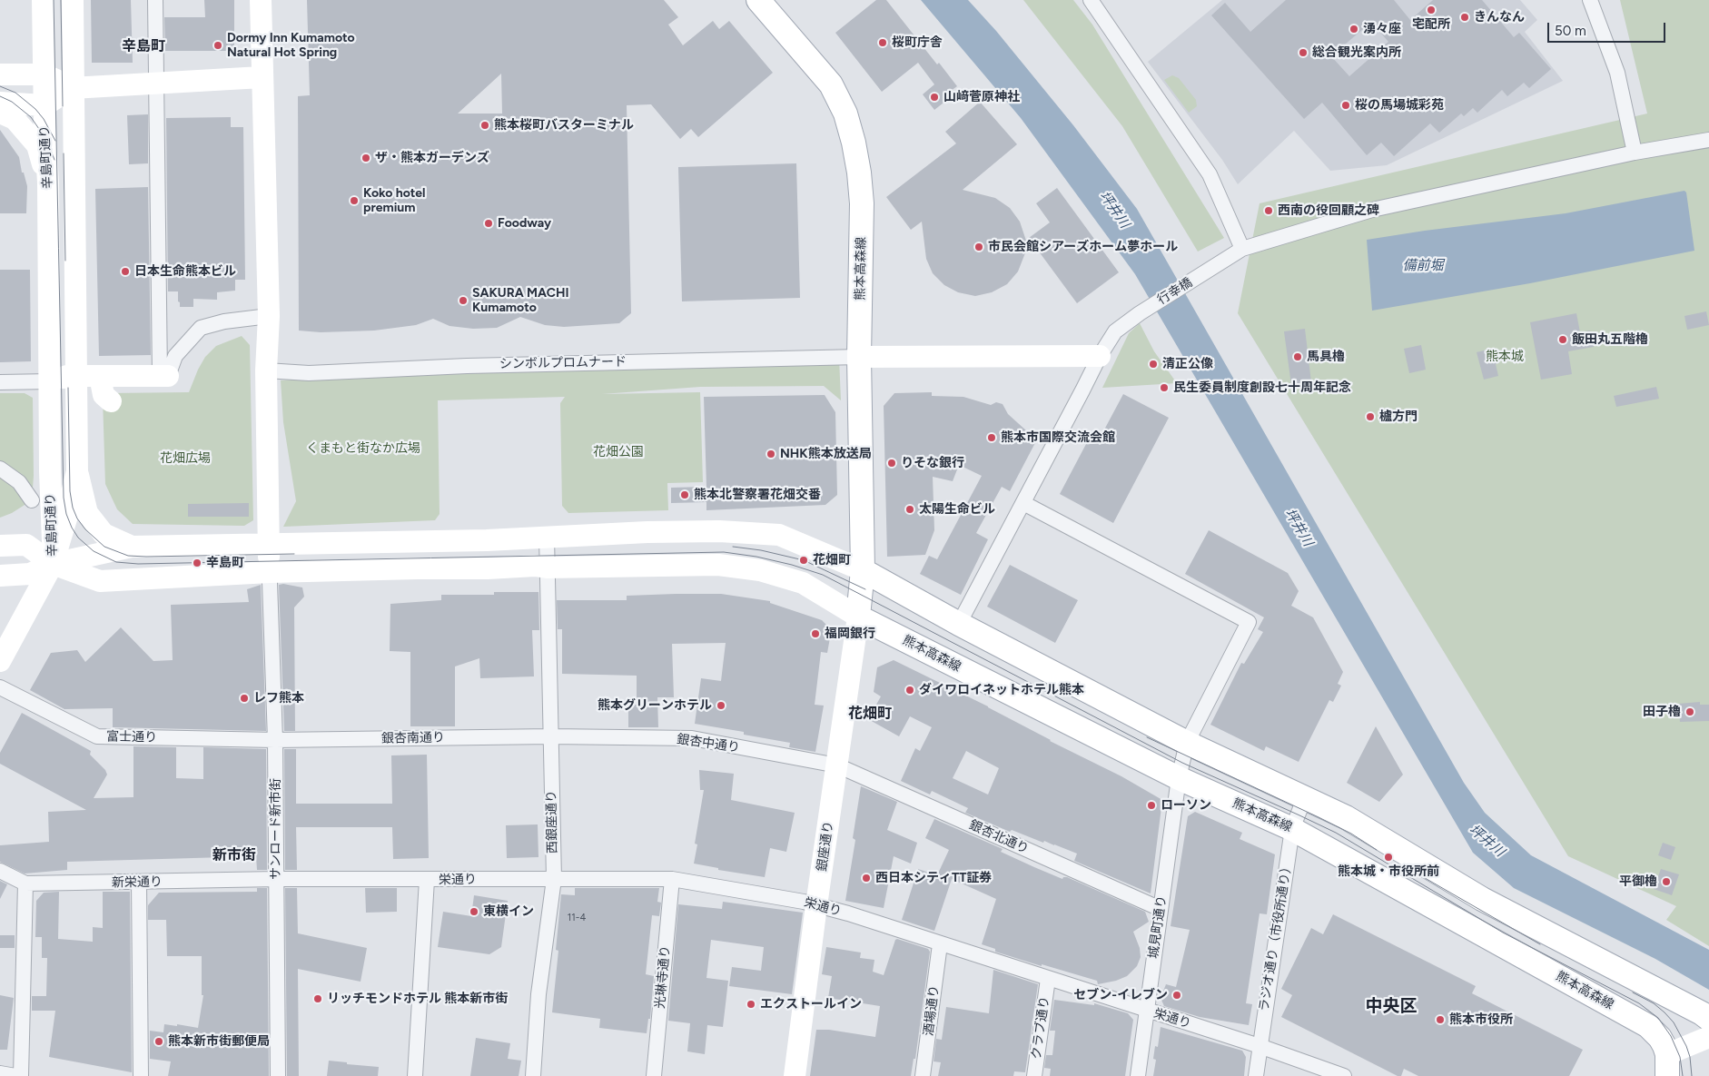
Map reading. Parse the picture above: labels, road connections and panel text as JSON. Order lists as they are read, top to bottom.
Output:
{
  "streets": {
    "main road": ["熊本高森線"],
    "street": [
      "辛島町通り",
      "行幸橋",
      "シンボルプロムナード",
      "富士通り",
      "銀杏南通り",
      "銀杏中通り",
      "西銀座通り",
      "サンロード新市街",
      "銀杏北通り",
      "銀座通り",
      "栄通り",
      "新栄通り",
      "城見町通り",
      "ラジオ通り（市役所通り）",
      "光琳寺通り",
      "酒場通り",
      "クラブ通り"
    ]
  },
  "crossings": [
    ["熊本高森線", "シンボルプロムナード"],
    ["熊本高森線", "銀座通り"],
    ["熊本高森線", "城見町通り"],
    ["熊本高森線", "ラジオ通り（市役所通り）"],
    ["行幸橋", "城見町通り"],
    ["富士通り", "銀杏南通り"],
    ["富士通り", "サンロード新市街"],
    ["銀杏南通り", "銀杏中通り"],
    ["銀杏南通り", "西銀座通り"],
    ["銀杏南通り", "サンロード新市街"],
    ["銀杏中通り", "西銀座通り"],
    ["銀杏中通り", "銀杏北通り"],
    ["銀杏中通り", "銀座通り"],
    ["西銀座通り", "栄通り"],
    ["サンロード新市街", "栄通り"],
    ["サンロード新市街", "新栄通り"],
    ["銀杏北通り", "銀座通り"],
    ["銀杏北通り", "城見町通り"],
    ["銀座通り", "栄通り"],
    ["栄通り", "新栄通り"],
    ["栄通り", "城見町通り"],
    ["栄通り", "ラジオ通り（市役所通り）"],
    ["栄通り", "光琳寺通り"],
    ["栄通り", "酒場通り"],
    ["栄通り", "クラブ通り"]
  ],
  "districts": [
    "辛島町",
    "花畑町",
    "新市街",
    "中央区"
  ],
  "water": ["坪井川", "備前堀"],
  "parks": [
    "熊本城",
    "くまもと街なか広場",
    "花畑公園",
    "花畑広場"
  ],
  "places": [
    "宅配所",
    "きんなん",
    "湧々座",
    "桜町庁舎",
    "Dormy Inn Kumamoto Natural Hot Spring",
    "総合観光案内所",
    "山﨑菅原神社",
    "桜の馬場城彩苑",
    "熊本桜町バスターミナル",
    "ザ・熊本ガーデンズ",
    "Koko hotel premium",
    "西南の役回顧之碑",
    "Foodway",
    "市民会館シアーズホーム夢ホール",
    "日本生命熊本ビル",
    "SAKURA MACHI Kumamoto",
    "飯田丸五階櫓",
    "馬具櫓",
    "清正公像",
    "民生委員制度創設七十周年記念",
    "櫨方門",
    "熊本市国際交流会館",
    "NHK熊本放送局",
    "りそな銀行",
    "熊本北警察署花畑交番",
    "太陽生命ビル",
    "花畑町",
    "辛島町",
    "福岡銀行",
    "ダイワロイネットホテル熊本",
    "レフ熊本",
    "熊本グリーンホテル",
    "田子櫓",
    "ローソン",
    "熊本城・市役所前",
    "西日本シティTT証券",
    "平御櫓",
    "東横イン",
    "セブン-イレブン",
    "リッチモンドホテル 熊本新市街",
    "エクストールイン",
    "熊本市役所",
    "熊本新市街郵便局"
  ],
  "house_numbers": ["11-4"],
  "scale_bar": "50 m"
}
